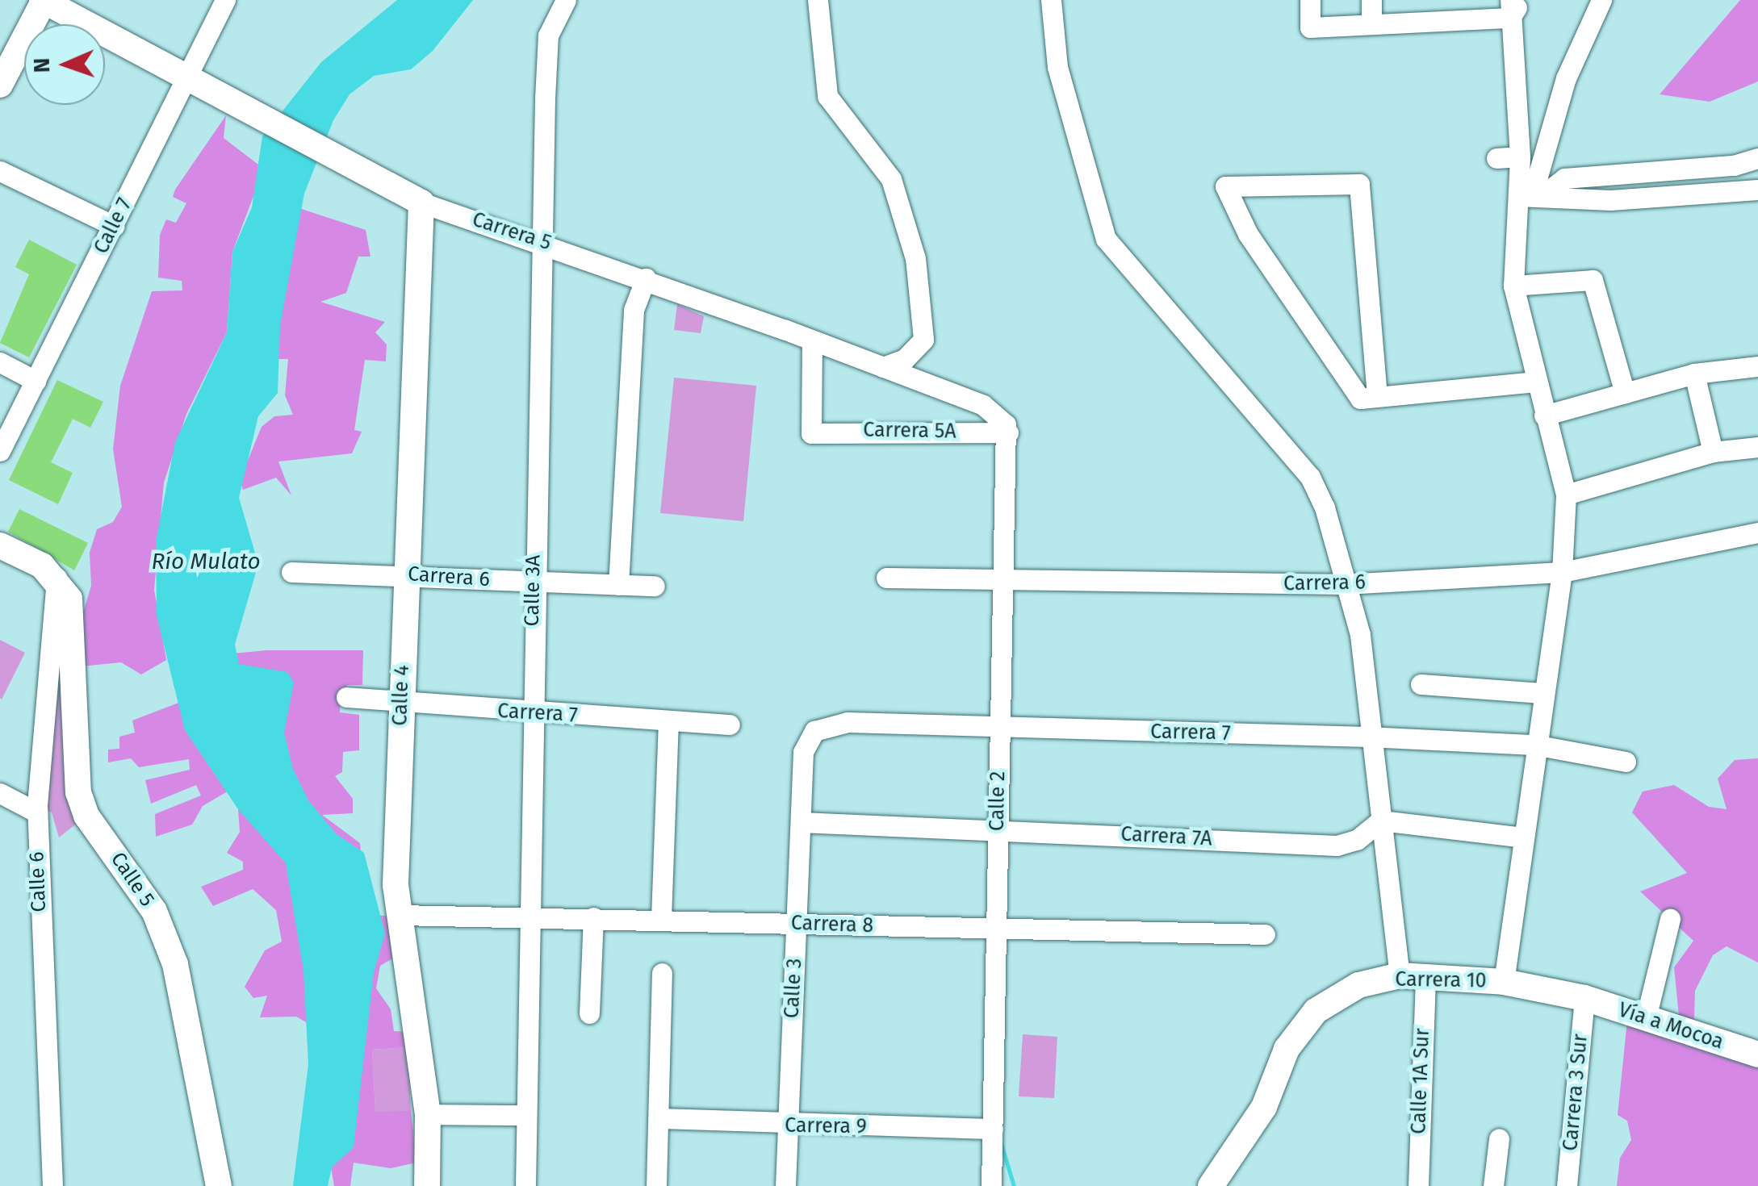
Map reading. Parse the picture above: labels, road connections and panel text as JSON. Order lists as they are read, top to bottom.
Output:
{
  "streets": {
    "main road": [
      "Carrera 5",
      "Calle 4",
      "Calle 5",
      "Carrera 10",
      "Vía a Mocoa"
    ],
    "street": [
      "Calle 7",
      "Carrera 5A",
      "Carrera 6",
      "Calle 3A",
      "Carrera 7",
      "Calle 2",
      "Carrera 7A",
      "Calle 6",
      "Carrera 8",
      "Calle 3",
      "Calle 1A Sur",
      "Carrera 3 Sur",
      "Carrera 9"
    ]
  },
  "crossings": [
    ["Calle 7", "Carrera 5"],
    ["Carrera 5", "Carrera 5A"],
    ["Carrera 5", "Calle 3A"],
    ["Carrera 5", "Calle 4"],
    ["Carrera 5", "Calle 2"],
    ["Carrera 5A", "Calle 2"],
    ["Carrera 6", "Calle 3A"],
    ["Carrera 6", "Calle 4"],
    ["Carrera 6", "Calle 2"],
    ["Carrera 6", "Calle 1A Sur"],
    ["Calle 3A", "Carrera 7"],
    ["Calle 3A", "Carrera 8"],
    ["Calle 4", "Carrera 7"],
    ["Calle 4", "Carrera 8"],
    ["Carrera 7", "Calle 2"],
    ["Carrera 7", "Calle 3"],
    ["Carrera 7", "Calle 1A Sur"],
    ["Calle 2", "Carrera 7A"],
    ["Calle 2", "Carrera 8"],
    ["Calle 2", "Carrera 9"],
    ["Carrera 7A", "Calle 3"],
    ["Carrera 7A", "Calle 1A Sur"],
    ["Calle 5", "Calle 6"],
    ["Carrera 8", "Calle 3"],
    ["Carrera 10", "Vía a Mocoa"],
    ["Carrera 10", "Calle 1A Sur"],
    ["Carrera 10", "Carrera 3 Sur"],
    ["Calle 3", "Carrera 9"],
    ["Vía a Mocoa", "Carrera 3 Sur"]
  ],
  "water": ["Río Mulato"],
  "north": "left"
}
